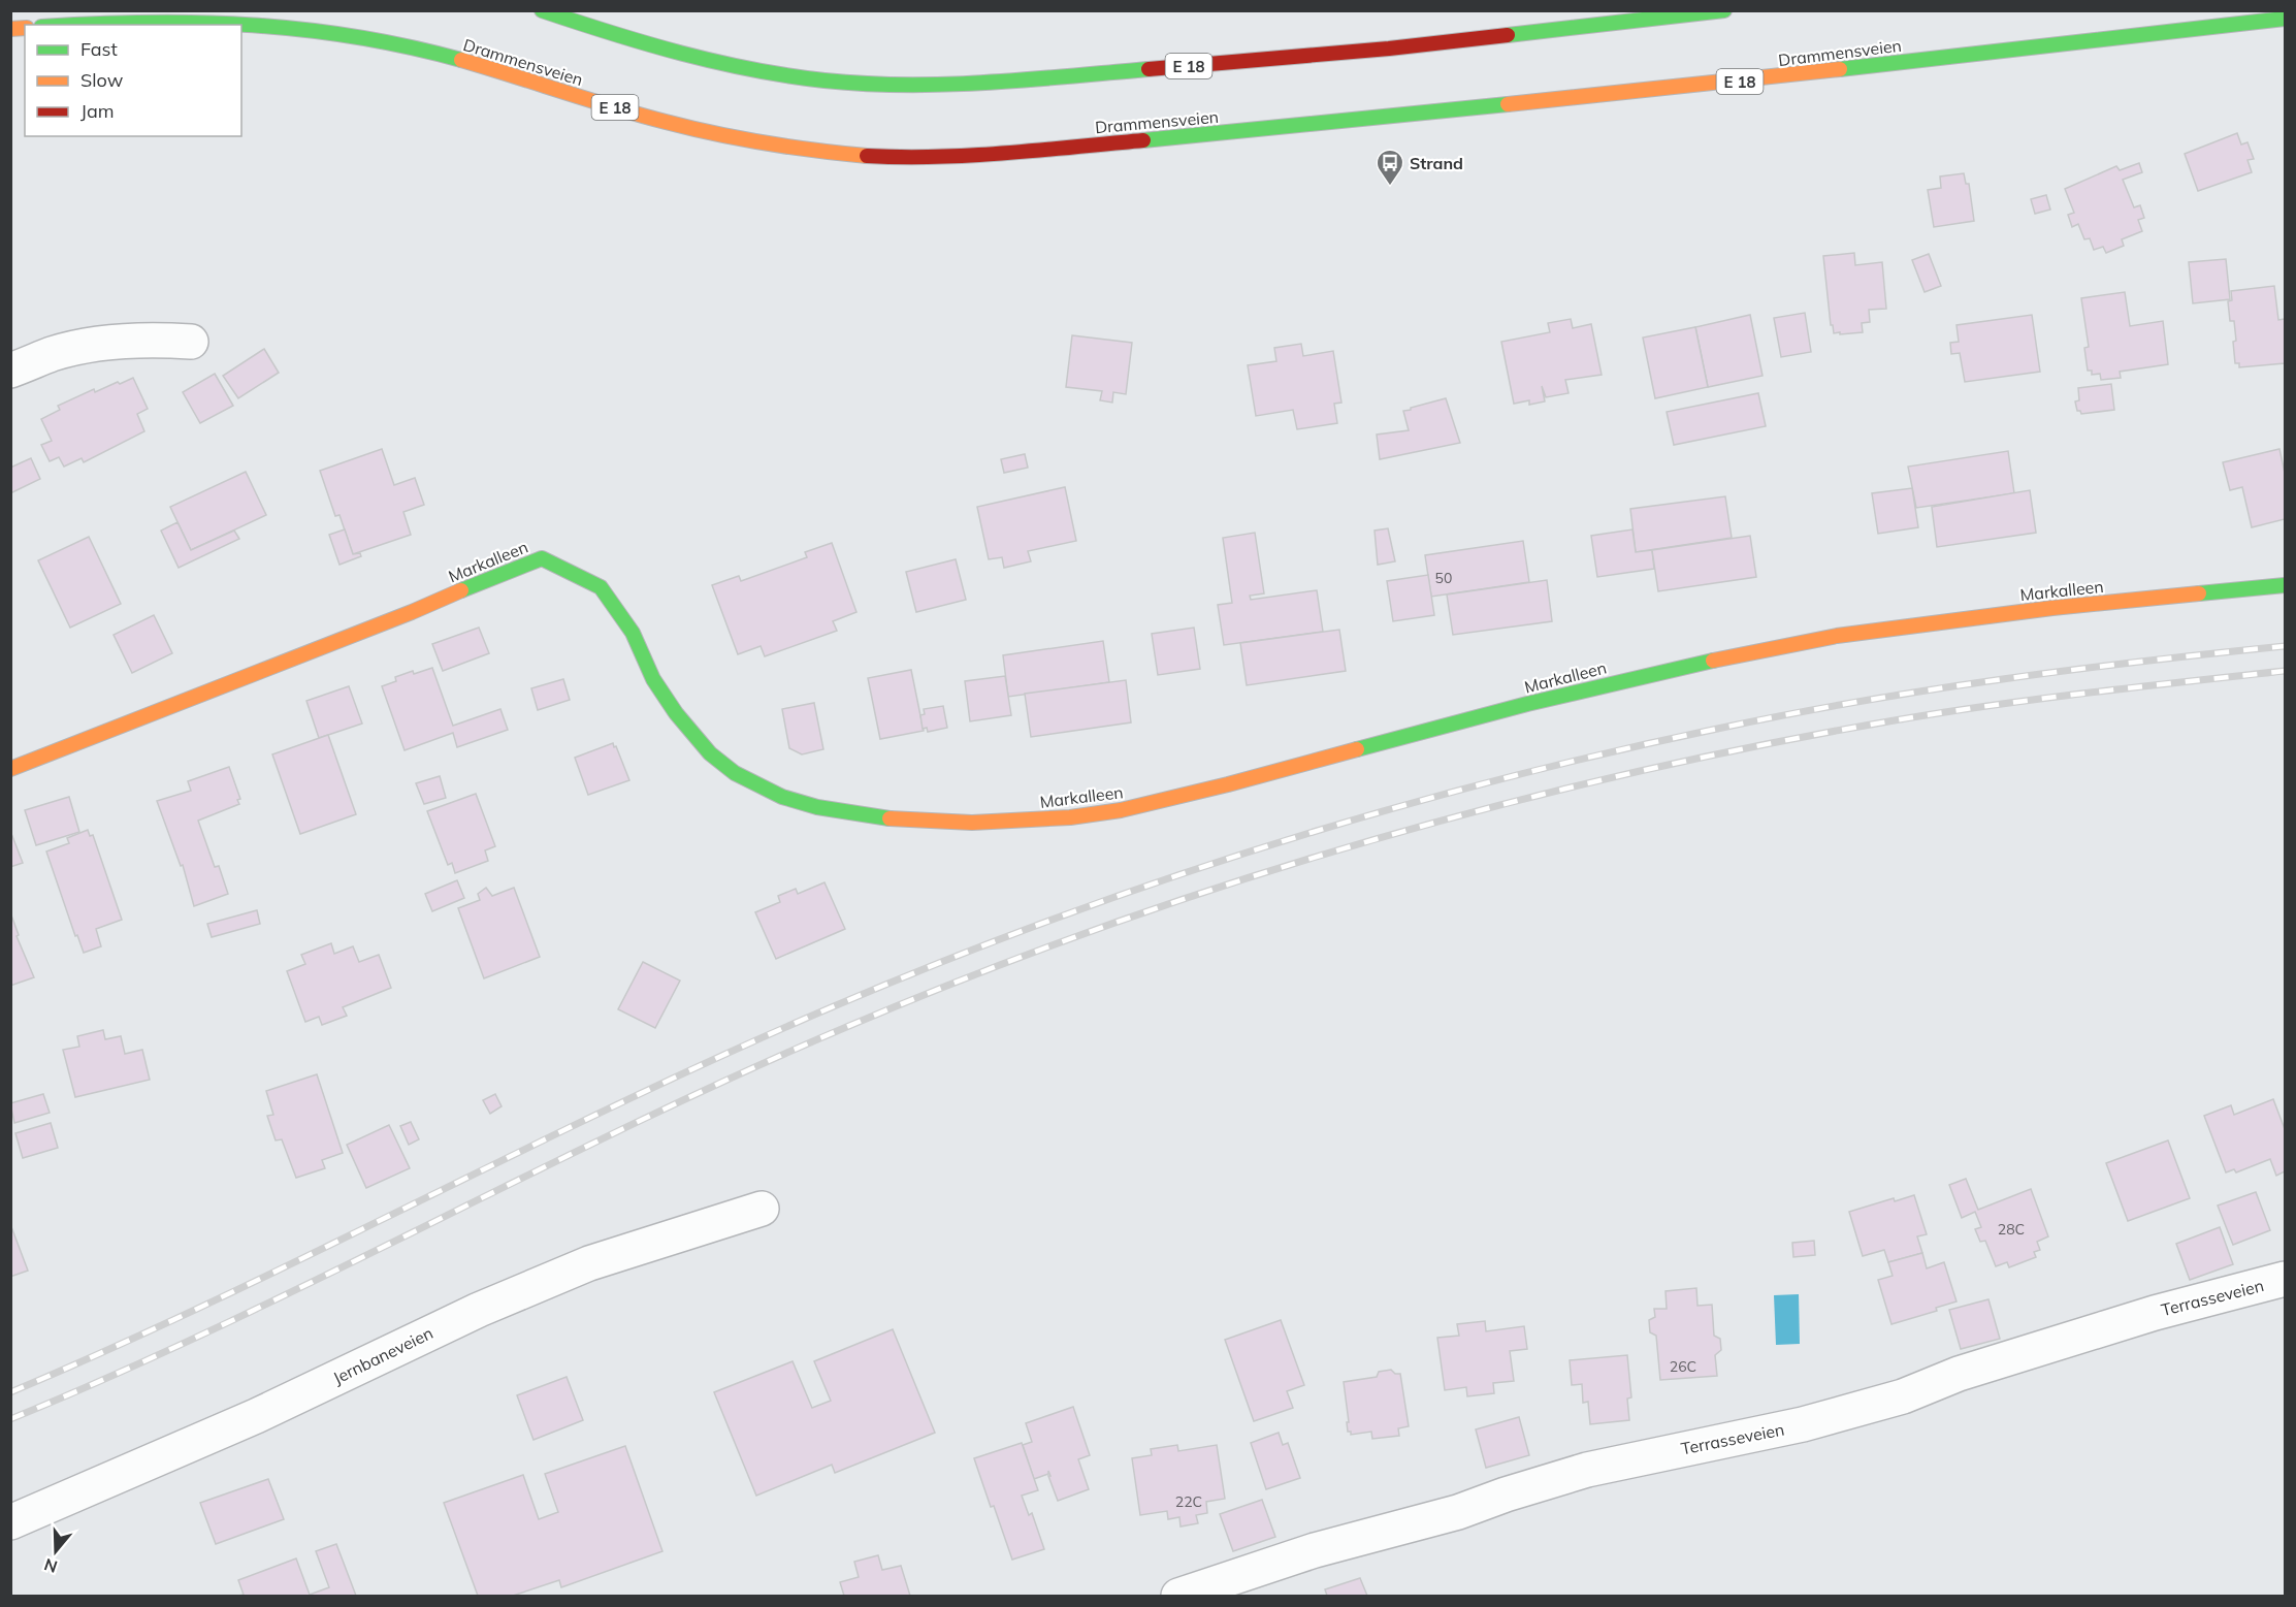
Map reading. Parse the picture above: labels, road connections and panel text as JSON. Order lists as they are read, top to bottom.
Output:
{
  "streets": {
    "main road": ["Drammensveien", "E 18", "Markalleen"],
    "street": ["Terrasseveien", "Jernbaneveien"]
  },
  "places": {
    "bus stop": ["Strand"]
  },
  "house_numbers": [
    "50",
    "28C",
    "26C",
    "22C"
  ],
  "legend": ["Fast", "Slow", "Jam"],
  "north": "bottom"
}
